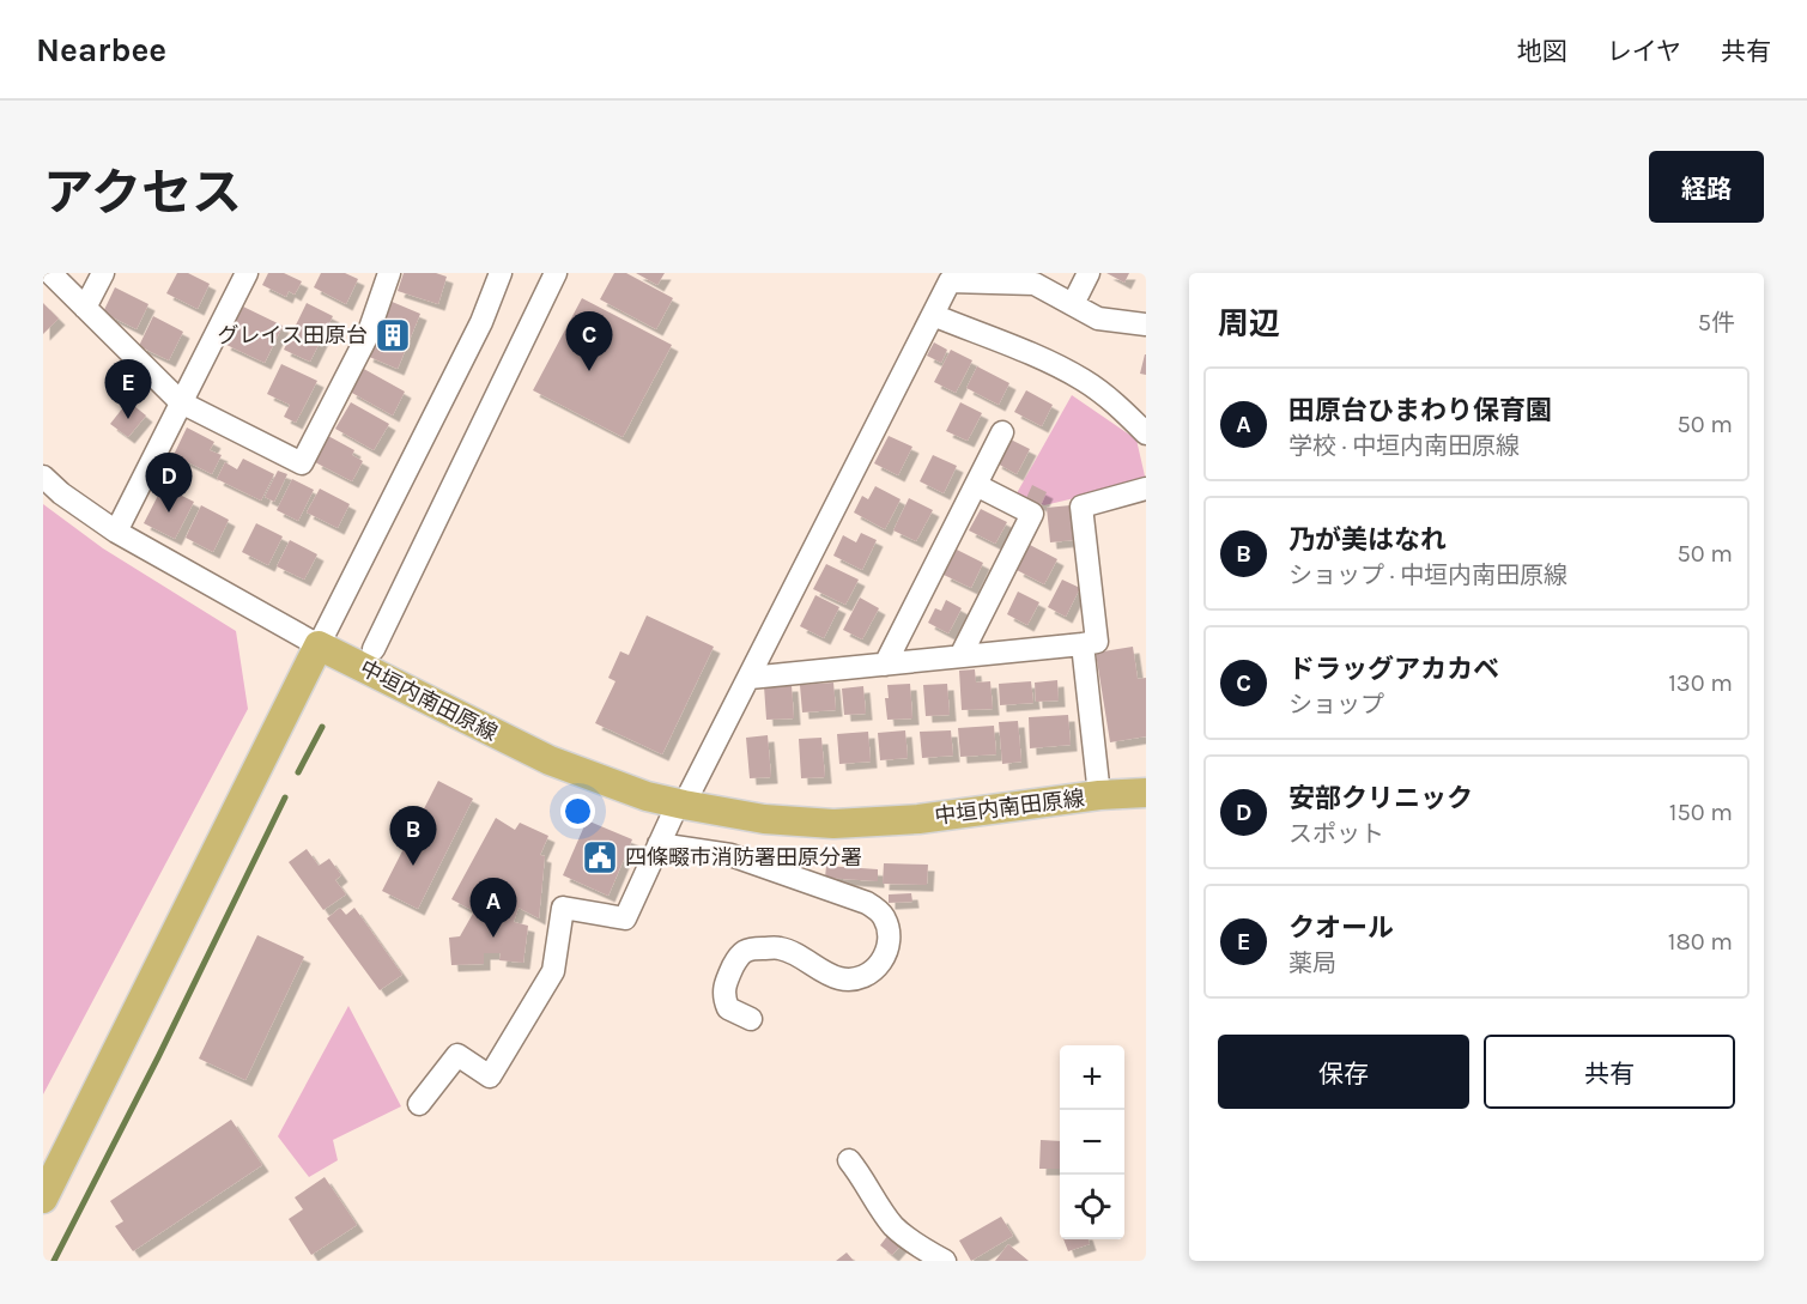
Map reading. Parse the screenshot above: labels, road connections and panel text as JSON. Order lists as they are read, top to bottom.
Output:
{
  "streets": {
    "main road": ["中垣内南田原線"]
  },
  "places": {
    "building": ["グレイス田原台"],
    "public building": ["四條畷市消防署田原分署"]
  },
  "page": {
    "header": "Nearbee",
    "nav": ["地図", "レイヤ", "共有"],
    "title": "アクセス",
    "buttons": [
      "経路",
      ["保存", "共有"]
    ],
    "heading": ["周辺", "5件"],
    "pins": [
      "C",
      "E",
      "D",
      "B",
      "A"
    ],
    "list": [
      {
        "mark": "A",
        "name": "田原台ひまわり保育園",
        "note": "学校 · 中垣内南田原線",
        "value": "50 m"
      },
      {
        "mark": "B",
        "name": "乃が美はなれ",
        "note": "ショップ · 中垣内南田原線",
        "value": "50 m"
      },
      {
        "mark": "C",
        "name": "ドラッグアカカベ",
        "note": "ショップ",
        "value": "130 m"
      },
      {
        "mark": "D",
        "name": "安部クリニック",
        "note": "スポット",
        "value": "150 m"
      },
      {
        "mark": "E",
        "name": "クオール",
        "note": "薬局",
        "value": "180 m"
      }
    ],
    "map_buttons": ["+", "−"]
  }
}
